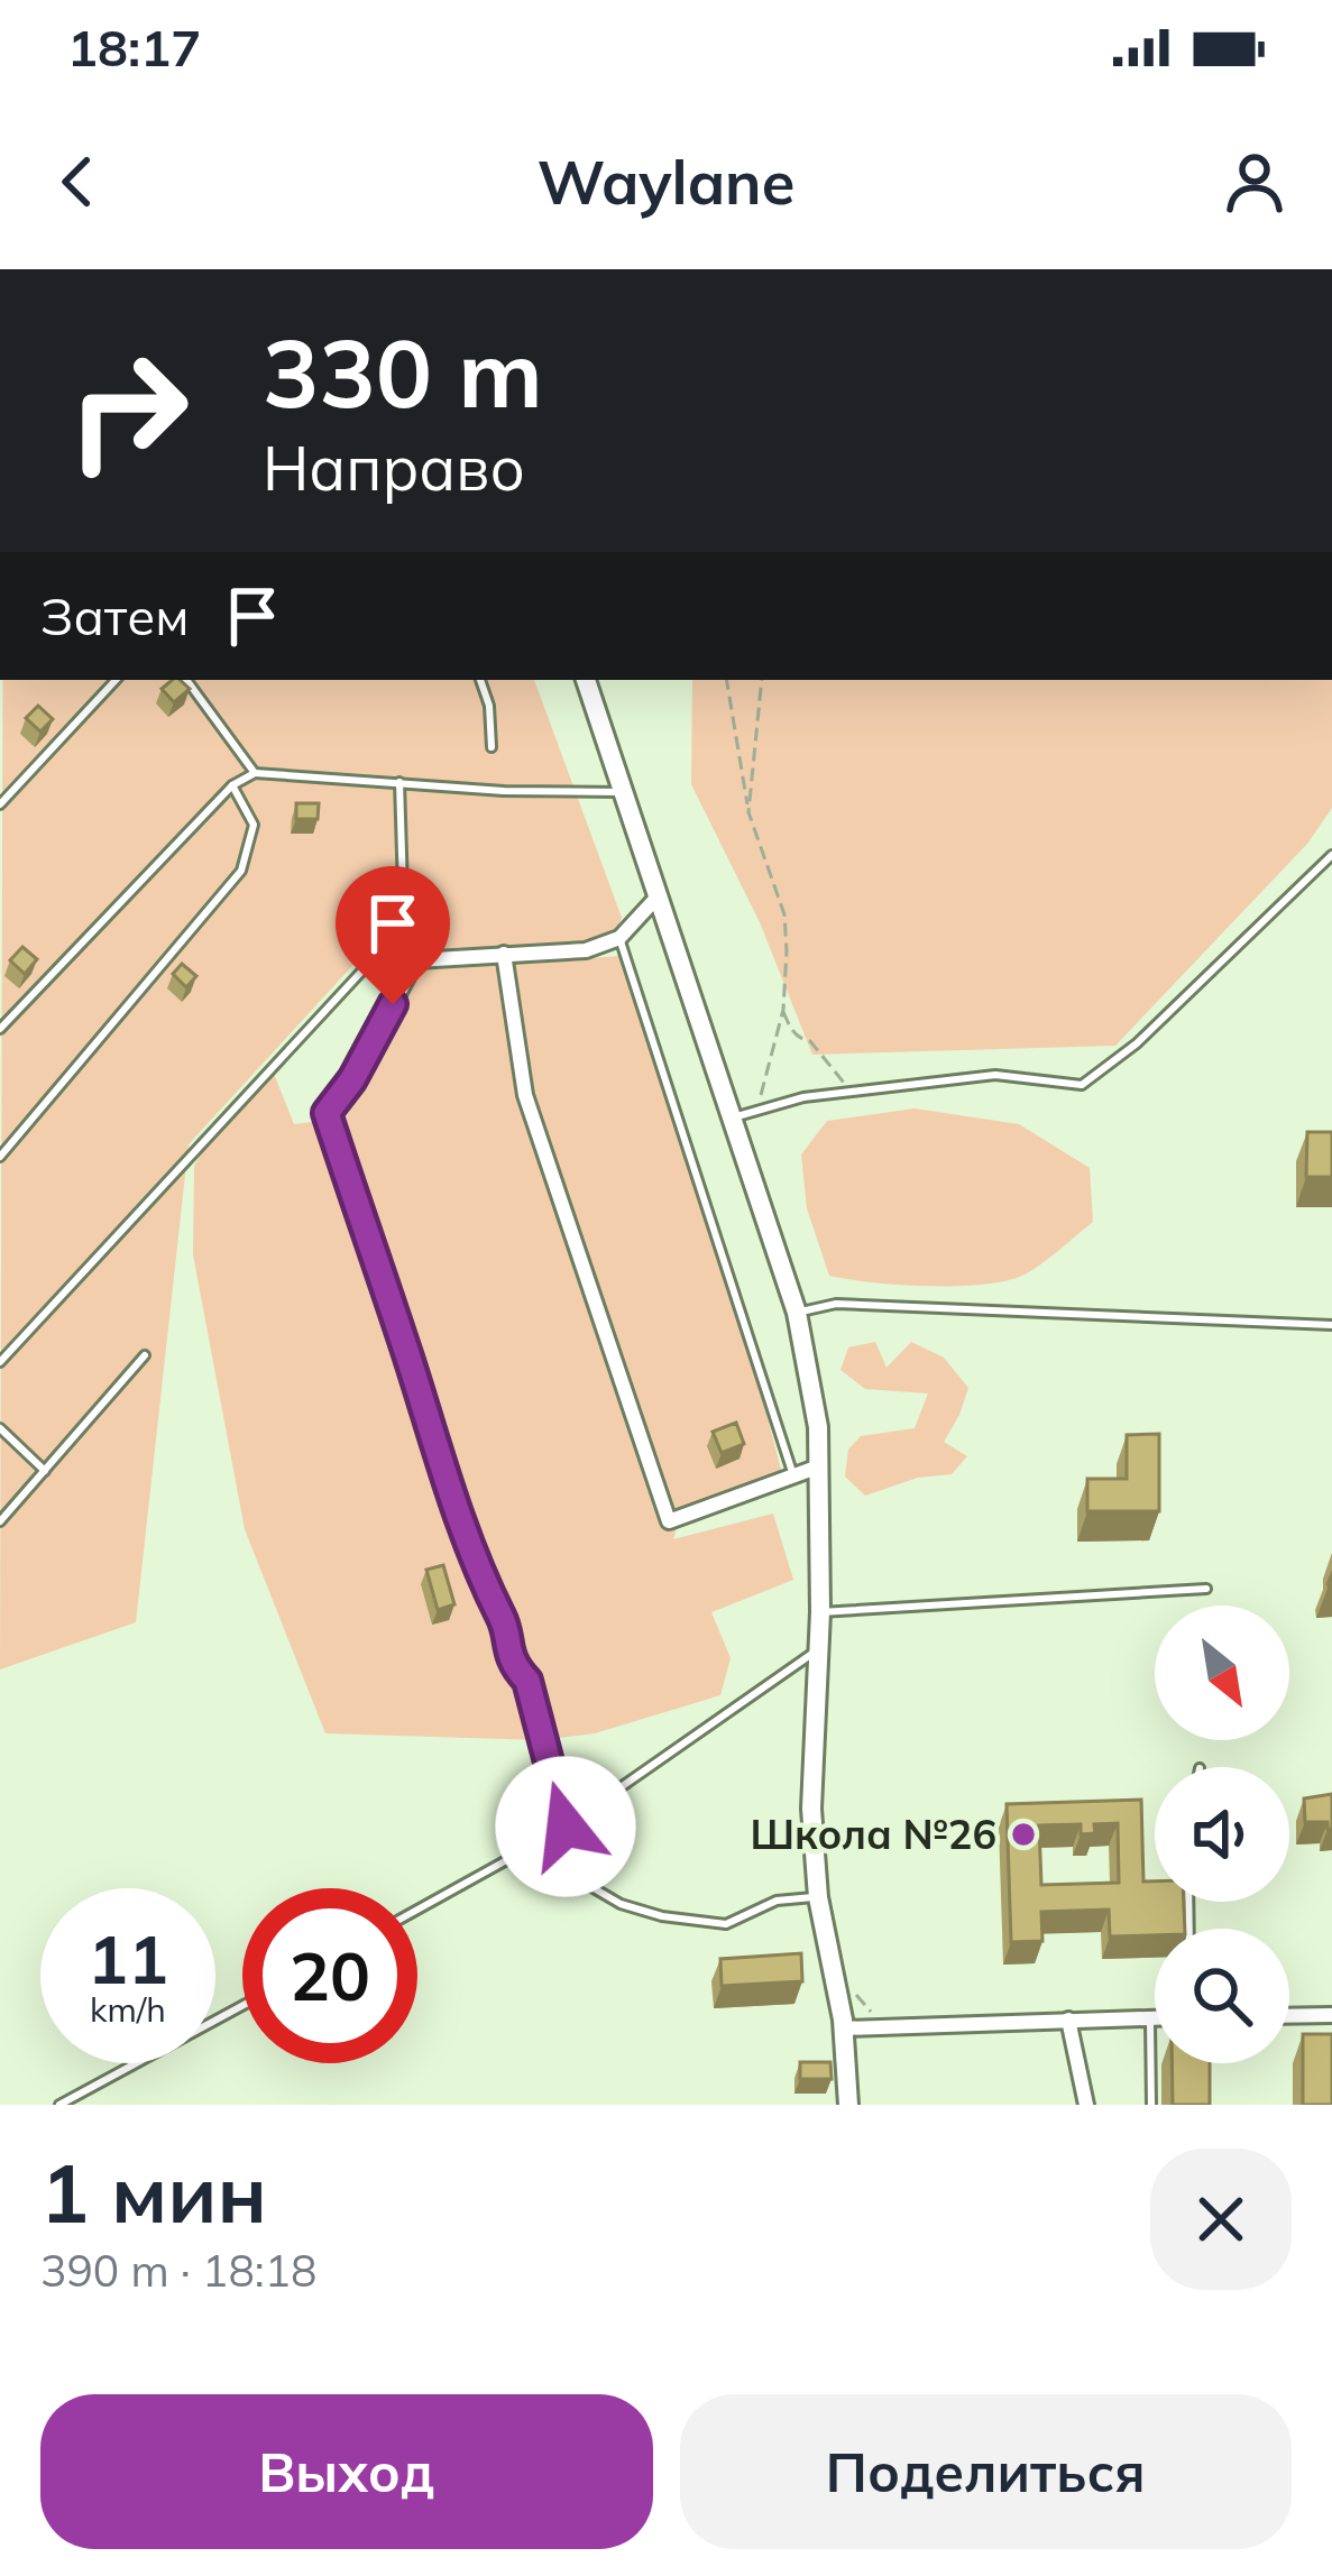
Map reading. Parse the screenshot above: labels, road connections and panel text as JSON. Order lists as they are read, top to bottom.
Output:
{
  "places": ["Школа №26"],
  "north": "bottom right",
  "page": {
    "status": "18:17",
    "header": "Waylane",
    "turn": ["330 m", "Направо"],
    "then": "Затем",
    "speed": "11 km/h",
    "limit": "20",
    "heading": ["1 мин", "390 m · 18:18"],
    "buttons": ["Выход", "Поделиться"]
  }
}
